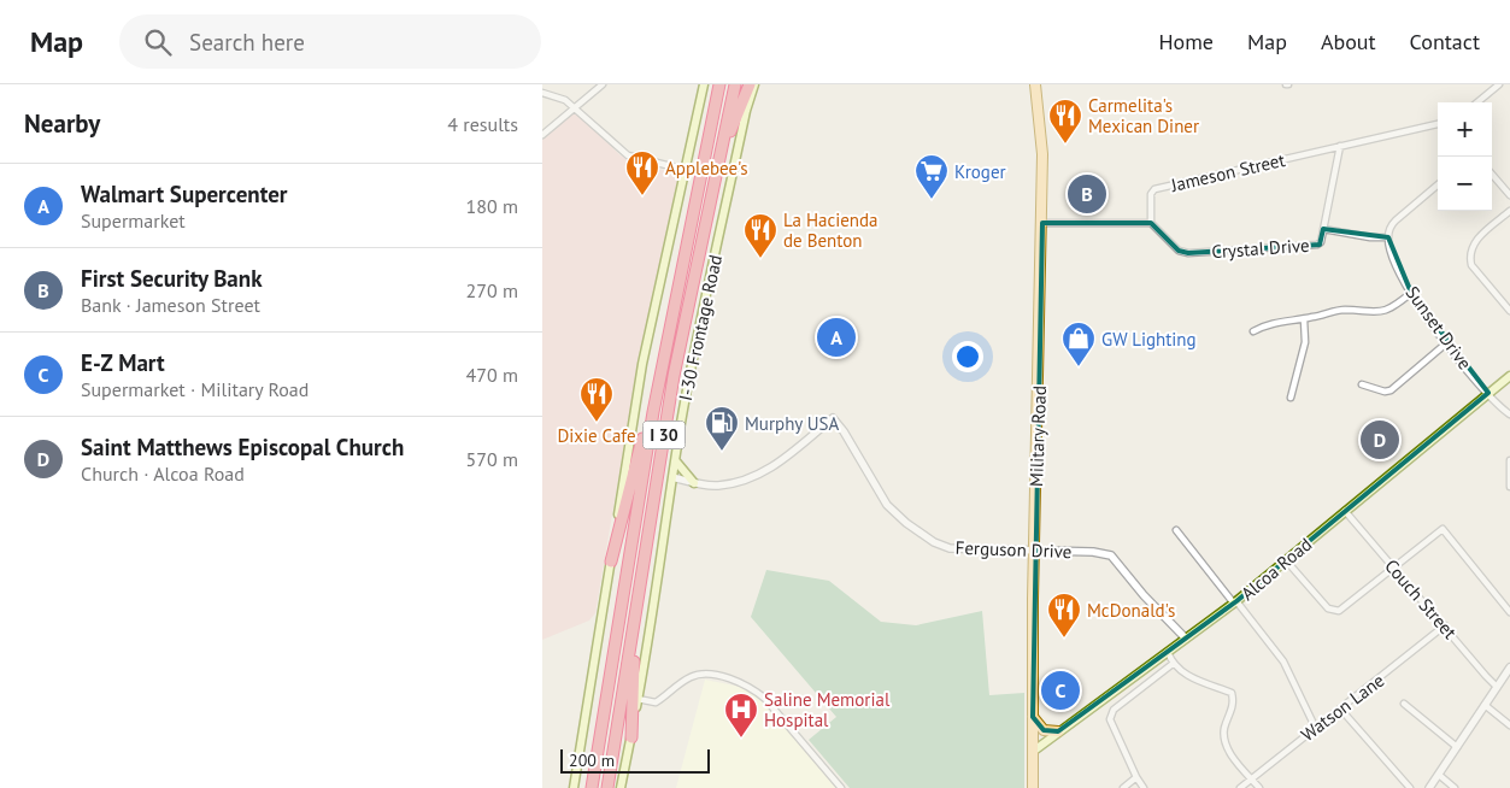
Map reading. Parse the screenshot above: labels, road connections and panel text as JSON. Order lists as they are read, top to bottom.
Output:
{
  "streets": {
    "highway": ["I 30"],
    "main road": ["I-30 Frontage Road", "Military Road", "Alcoa Road"],
    "street": [
      "Jameson Street",
      "Crystal Drive",
      "Sunset Drive",
      "Ferguson Drive",
      "Couch Street",
      "Watson Lane"
    ]
  },
  "crossings": [
    ["Jameson Street", "Crystal Drive"],
    ["I-30 Frontage Road", "Ferguson Drive"],
    ["Sunset Drive", "Alcoa Road"],
    ["Military Road", "Ferguson Drive"],
    ["Military Road", "Alcoa Road"],
    ["Ferguson Drive", "Alcoa Road"],
    ["Alcoa Road", "Couch Street"],
    ["Couch Street", "Watson Lane"]
  ],
  "places": {
    "restaurant": [
      "Carmelita's Mexican Diner",
      "Applebee's",
      "La Hacienda de Benton",
      "Dixie Cafe",
      "McDonald's"
    ],
    "supermarket": ["Kroger"],
    "shop": ["GW Lighting"],
    "fuel station": ["Murphy USA"],
    "hospital": ["Saline Memorial Hospital"]
  },
  "scale_bar": "200 m",
  "page": {
    "header": "Map",
    "search": "Search here",
    "nav": [
      "Home",
      "Map",
      "About",
      "Contact"
    ],
    "heading": ["Nearby", "4 results"],
    "map_buttons": ["+", "−"],
    "list": [
      {
        "mark": "A",
        "name": "Walmart Supercenter",
        "note": "Supermarket",
        "value": "180 m"
      },
      {
        "mark": "B",
        "name": "First Security Bank",
        "note": "Bank · Jameson Street",
        "value": "270 m"
      },
      {
        "mark": "C",
        "name": "E-Z Mart",
        "note": "Supermarket · Military Road",
        "value": "470 m"
      },
      {
        "mark": "D",
        "name": "Saint Matthews Episcopal Church",
        "note": "Church · Alcoa Road",
        "value": "570 m"
      }
    ],
    "pins": [
      "B",
      "A",
      "D",
      "C"
    ],
    "scale": "200 m"
  }
}
